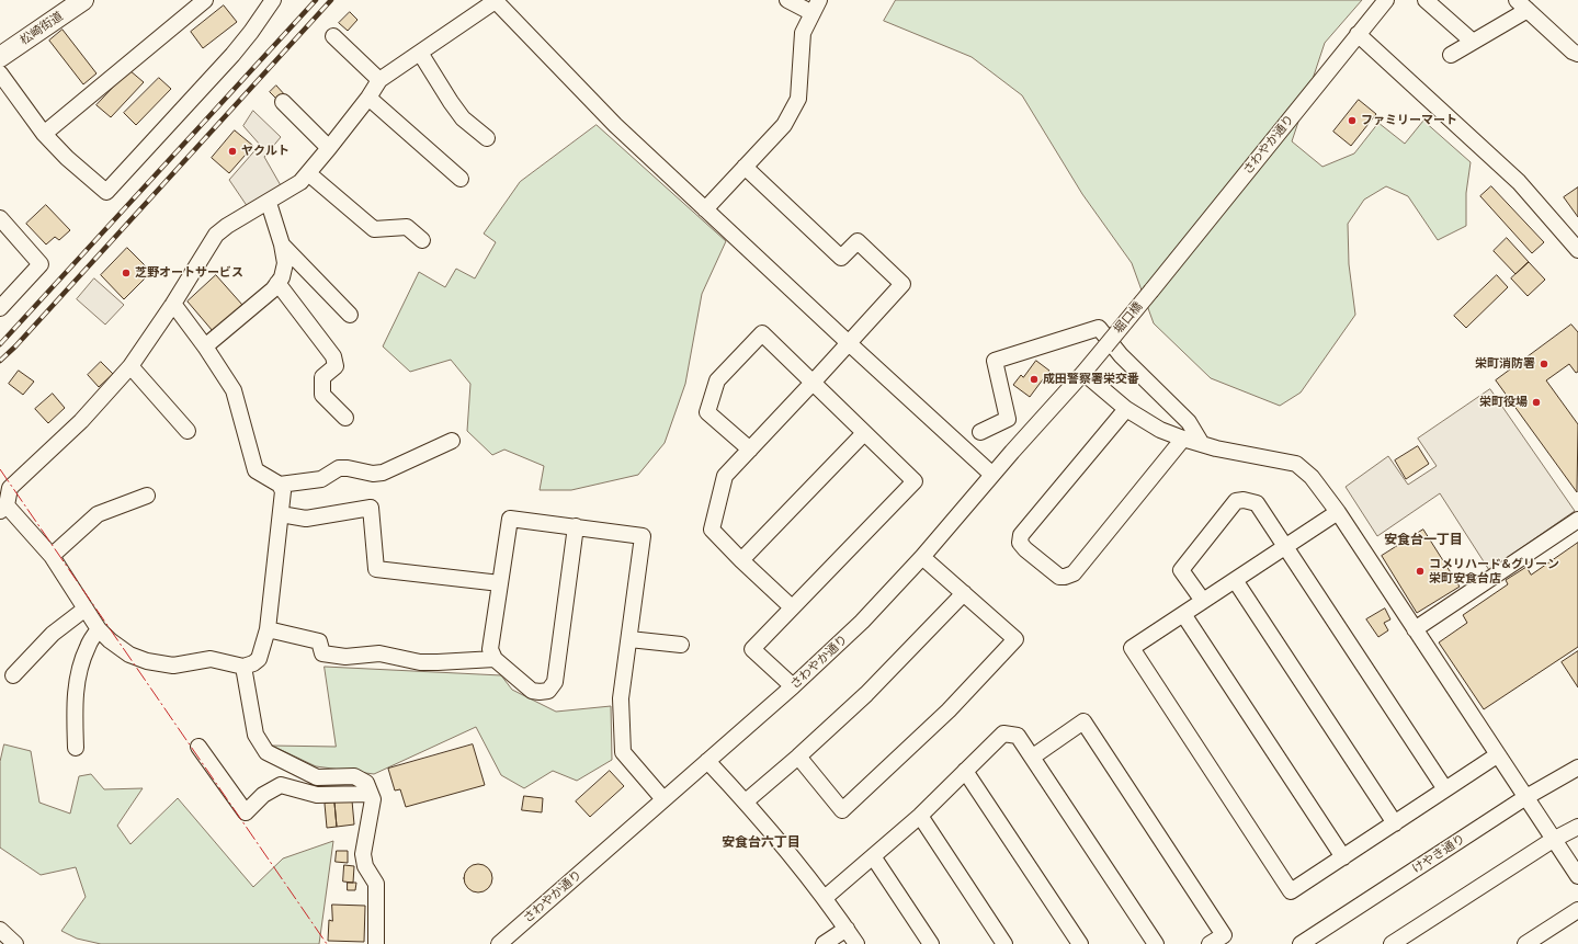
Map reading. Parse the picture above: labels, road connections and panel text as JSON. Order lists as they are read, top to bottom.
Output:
{
  "streets": {
    "main road": ["松崎街道"],
    "street": ["さわやか通り", "堀口橋", "けやき通り"]
  },
  "crossings": [
    ["さわやか通り", "堀口橋"]
  ],
  "districts": ["安食台一丁目", "安食台六丁目"],
  "places": [
    "ファミリーマート",
    "ヤクルト",
    "芝野オートサービス",
    "栄町消防署",
    "成田警察署栄交番",
    "栄町役場",
    "コメリハード&グリーン 栄町安食台店"
  ]
}
